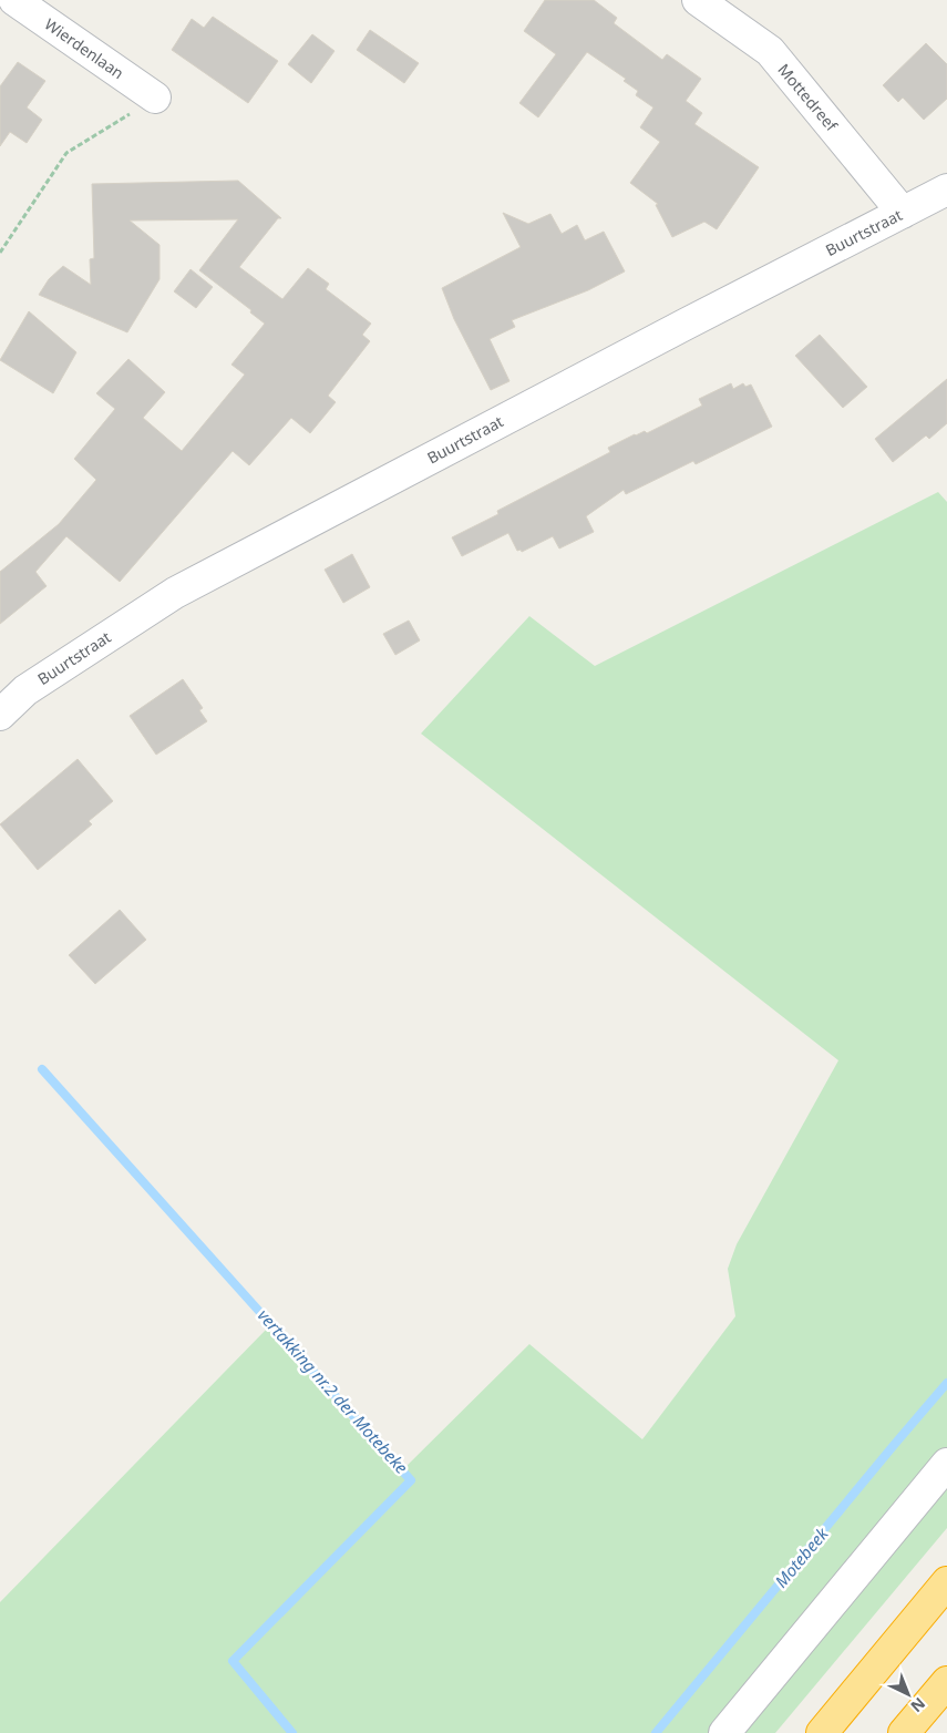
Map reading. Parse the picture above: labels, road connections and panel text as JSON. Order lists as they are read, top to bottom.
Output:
{
  "streets": {
    "street": ["Wierdenlaan", "Mottedreef", "Buurtstraat"]
  },
  "crossings": [
    ["Mottedreef", "Buurtstraat"]
  ],
  "water": ["vertakking nr.2 der Motebeke", "Motebeek"],
  "north": "bottom right"
}
